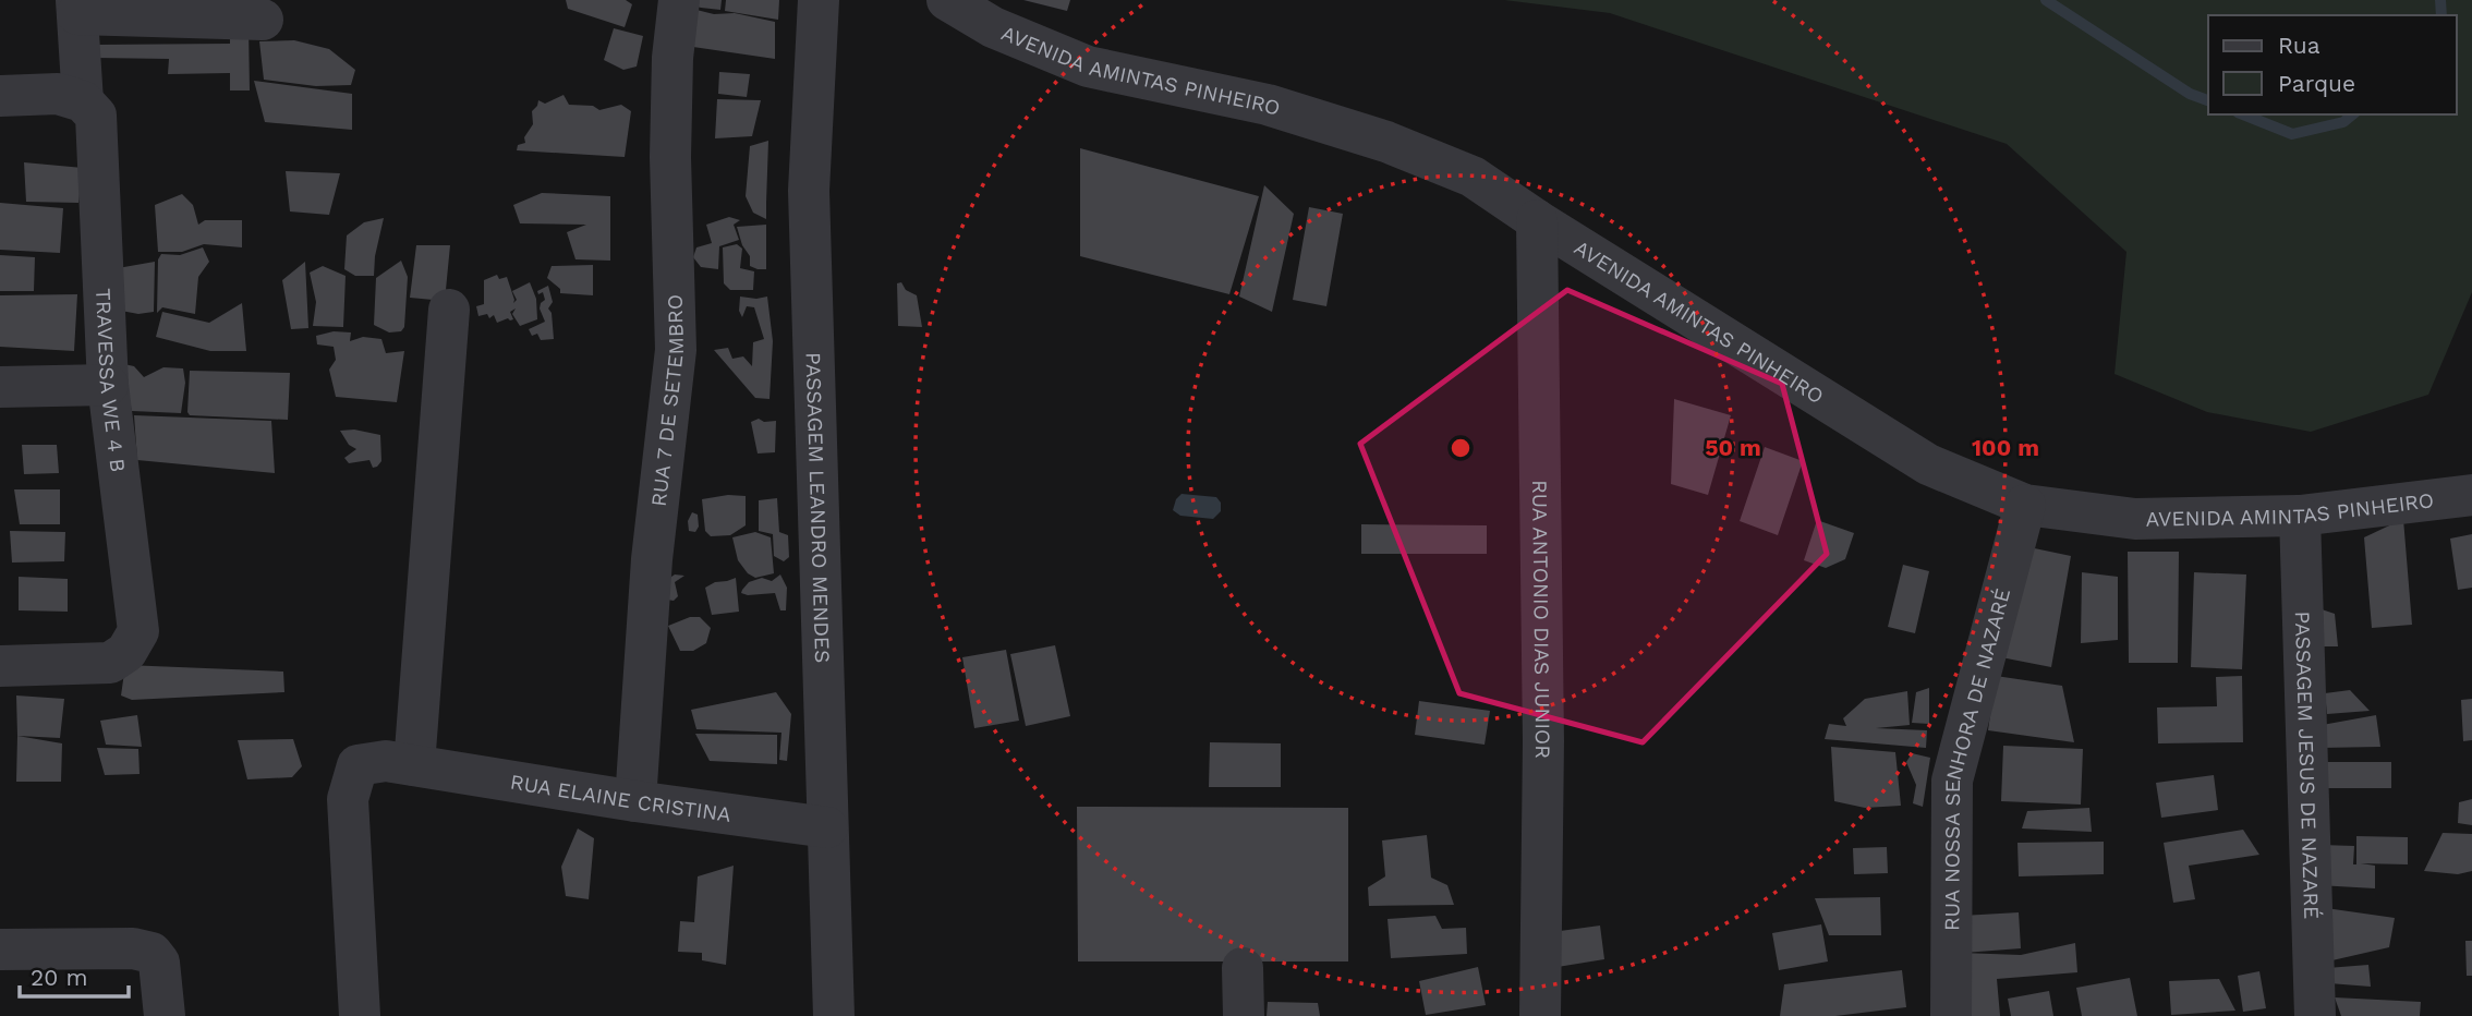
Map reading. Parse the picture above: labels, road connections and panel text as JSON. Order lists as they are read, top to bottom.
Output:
{
  "streets": {
    "street": [
      "AVENIDA AMINTAS PINHEIRO",
      "TRAVESSA WE 4 B",
      "RUA 7 DE SETEMBRO",
      "PASSAGEM LEANDRO MENDES",
      "RUA ANTONIO DIAS JUNIOR",
      "RUA NOSSA SENHORA DE NAZARÉ",
      "PASSAGEM JESUS DE NAZARÉ",
      "RUA ELAINE CRISTINA"
    ]
  },
  "crossings": [
    ["AVENIDA AMINTAS PINHEIRO", "RUA ANTONIO DIAS JUNIOR"],
    ["AVENIDA AMINTAS PINHEIRO", "RUA NOSSA SENHORA DE NAZARÉ"],
    ["AVENIDA AMINTAS PINHEIRO", "PASSAGEM JESUS DE NAZARÉ"],
    ["RUA 7 DE SETEMBRO", "RUA ELAINE CRISTINA"],
    ["PASSAGEM LEANDRO MENDES", "RUA ELAINE CRISTINA"]
  ],
  "legend": ["Rua", "Parque"],
  "scale_bar": "20 m",
  "rings": ["50 m", "100 m"]
}
